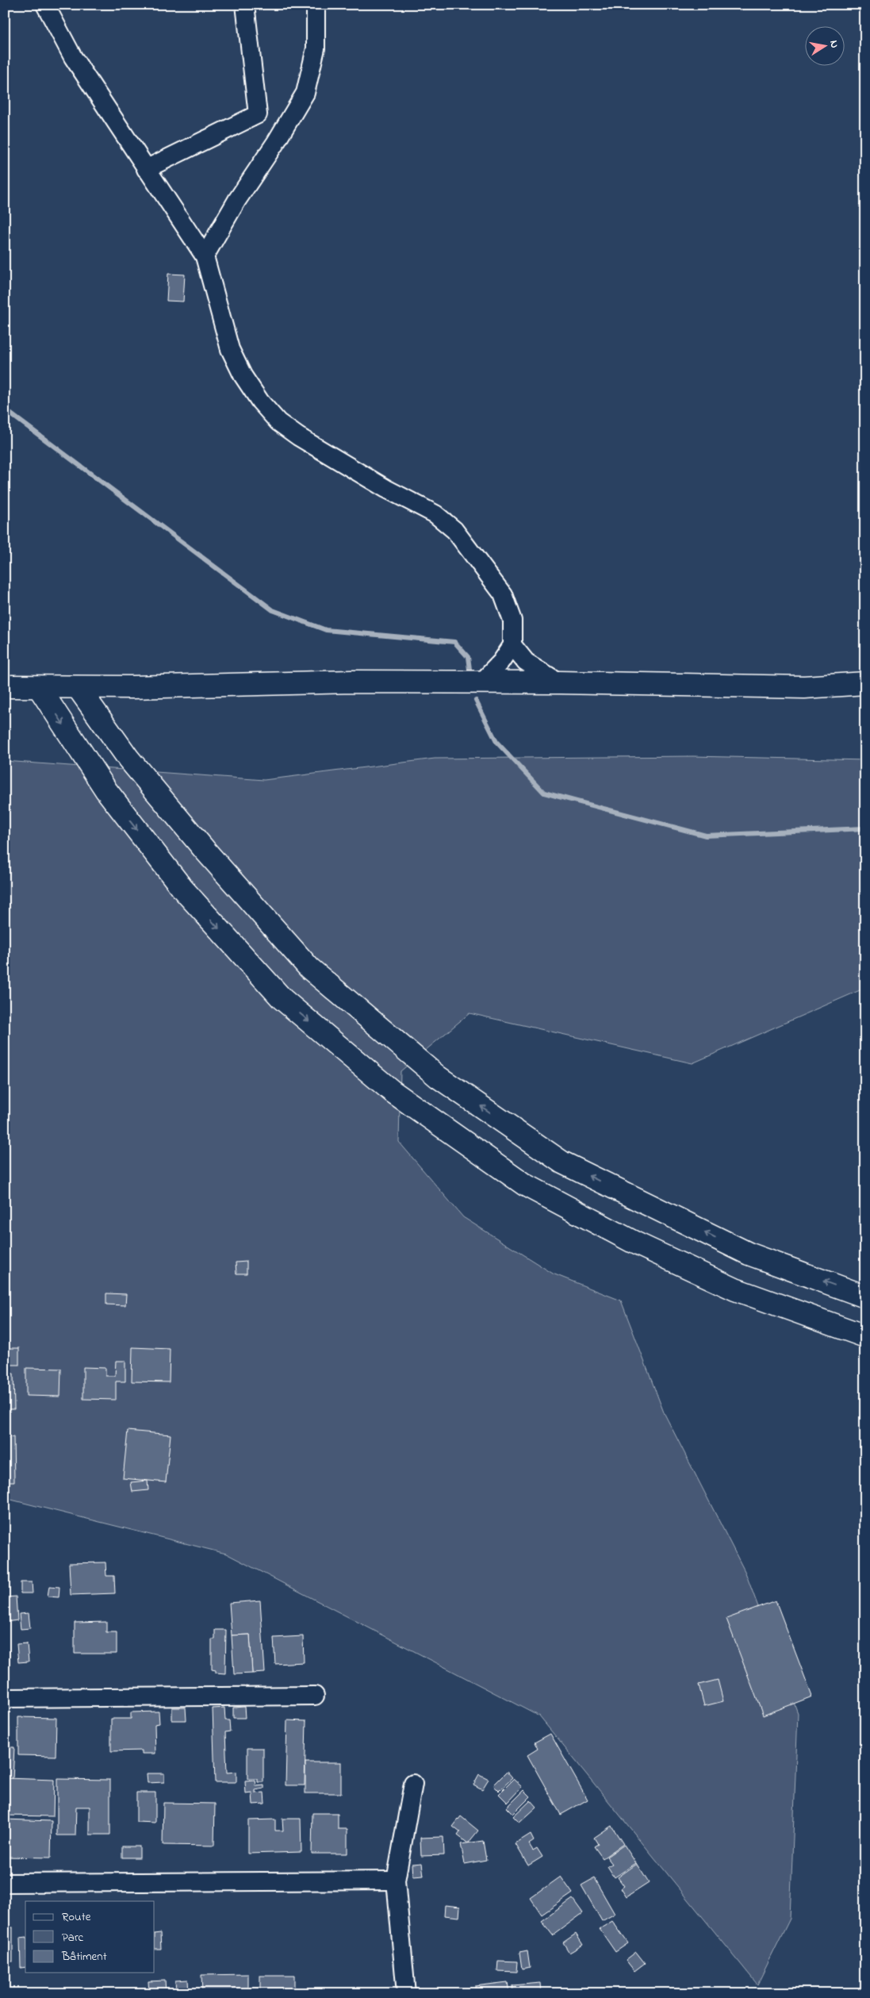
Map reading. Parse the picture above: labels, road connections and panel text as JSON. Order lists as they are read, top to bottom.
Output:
{
  "legend": ["Route", "Parc", "Bâtiment"],
  "north": "right"
}
